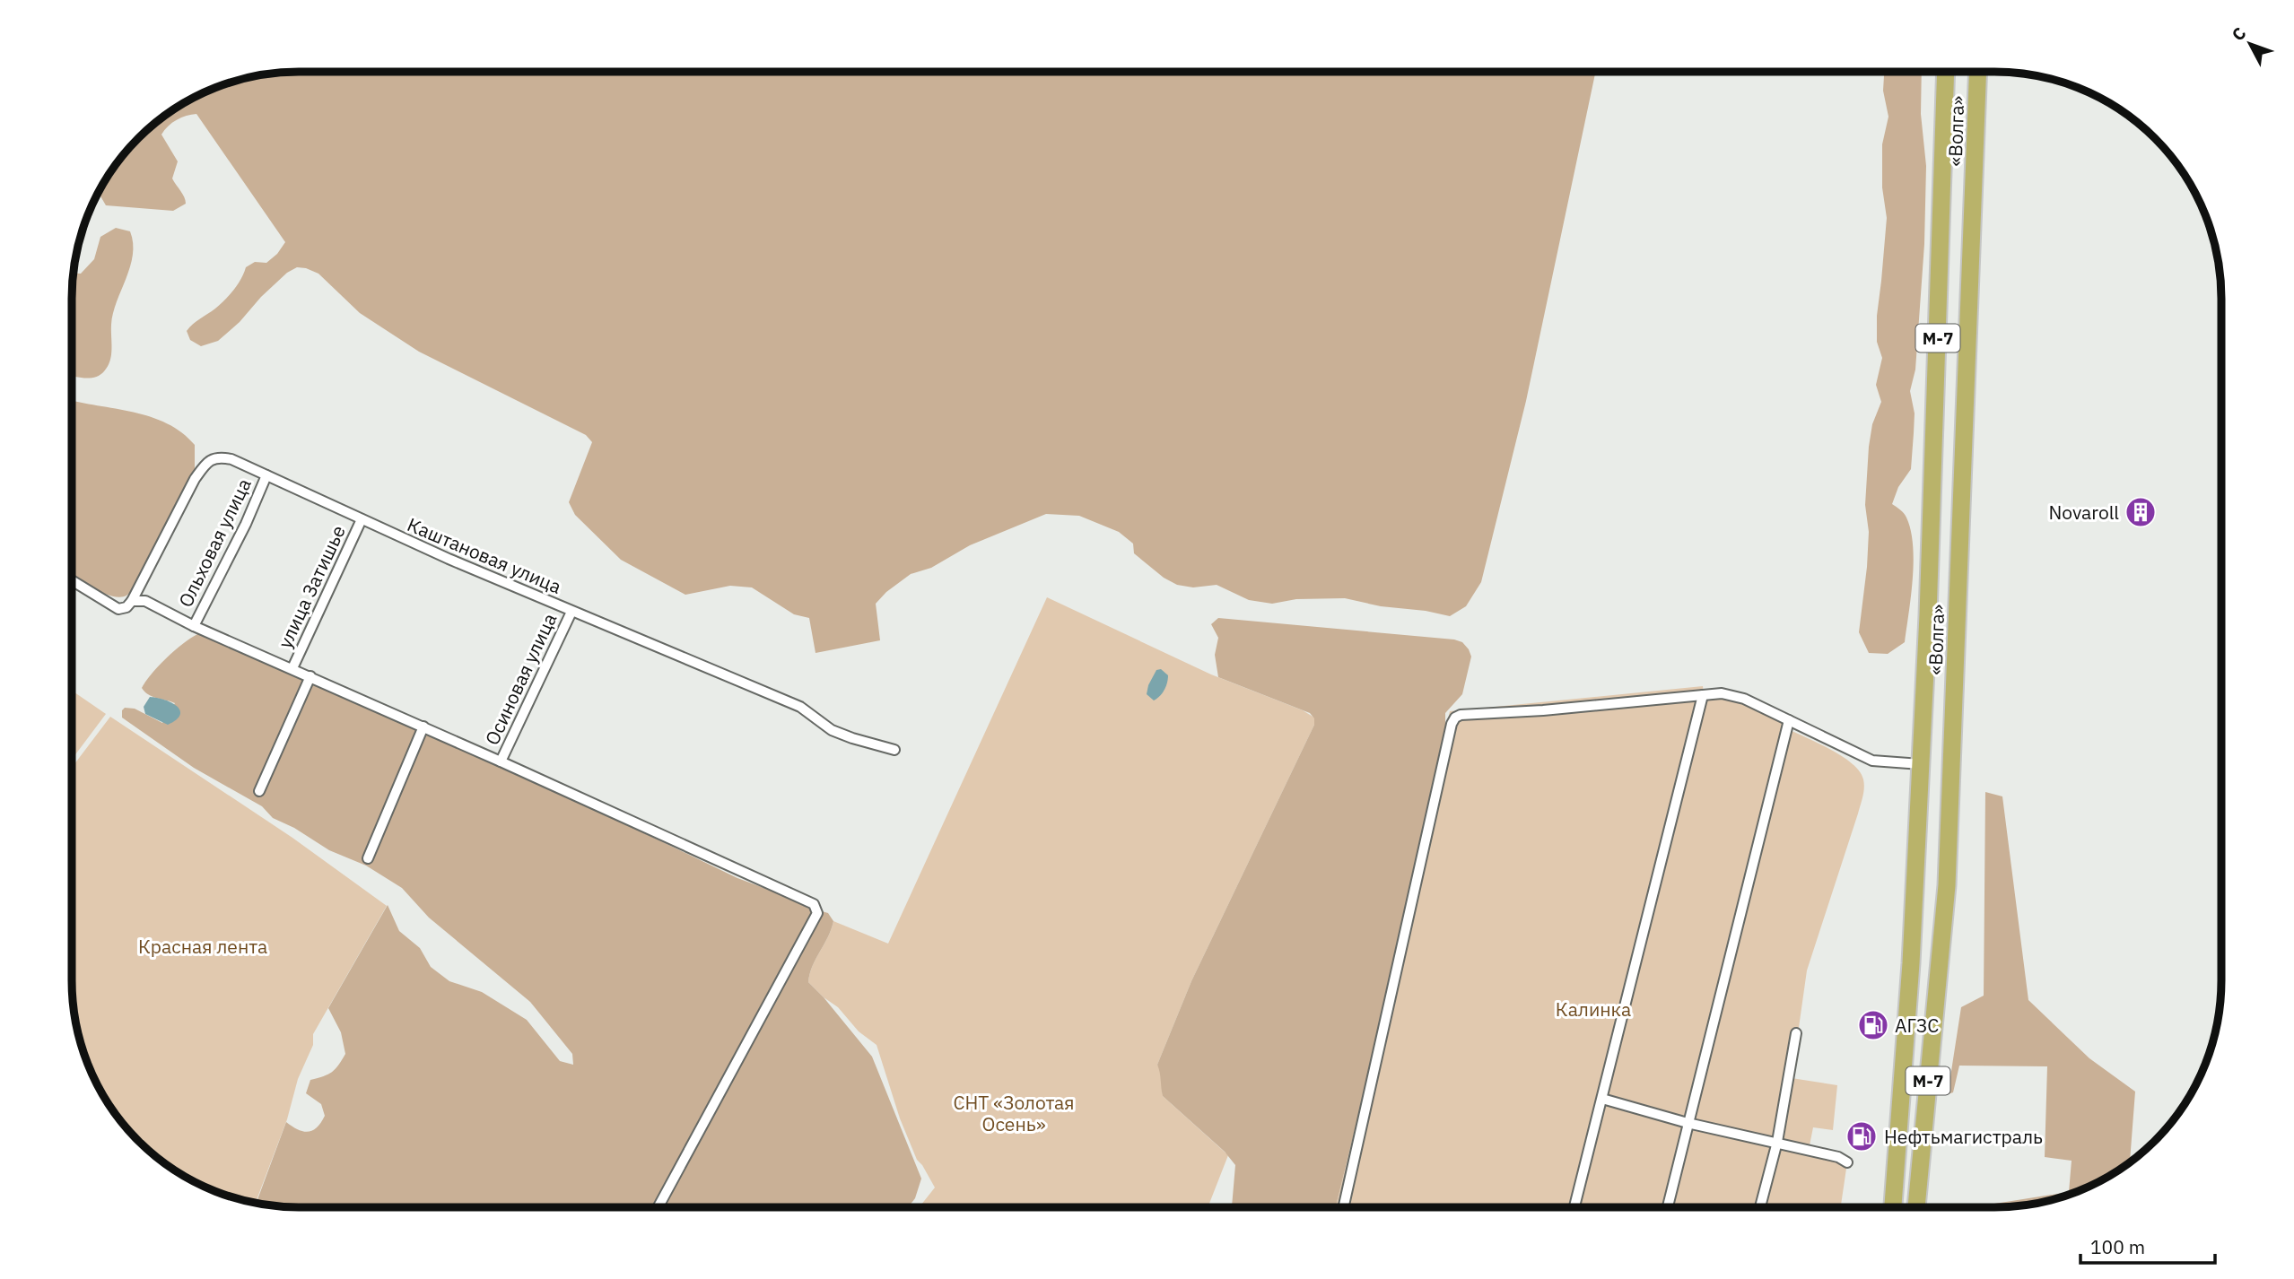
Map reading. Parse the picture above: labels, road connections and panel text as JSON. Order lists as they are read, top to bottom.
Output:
{
  "streets": {
    "highway": ["«Волга»", "М-7"],
    "street": [
      "Ольховая улица",
      "Каштановая улица",
      "улица Затишье",
      "Осиновая улица"
    ]
  },
  "crossings": [
    ["Ольховая улица", "Каштановая улица"],
    ["Каштановая улица", "улица Затишье"],
    ["Каштановая улица", "Осиновая улица"]
  ],
  "parks": ["Красная лента", "Калинка", "СНТ «Золотая Осень»"],
  "places": {
    "building": ["Novaroll"],
    "fuel station": ["АГЗС", "Нефтьмагистраль"]
  },
  "scale_bar": "100 m",
  "north": "top left"
}
